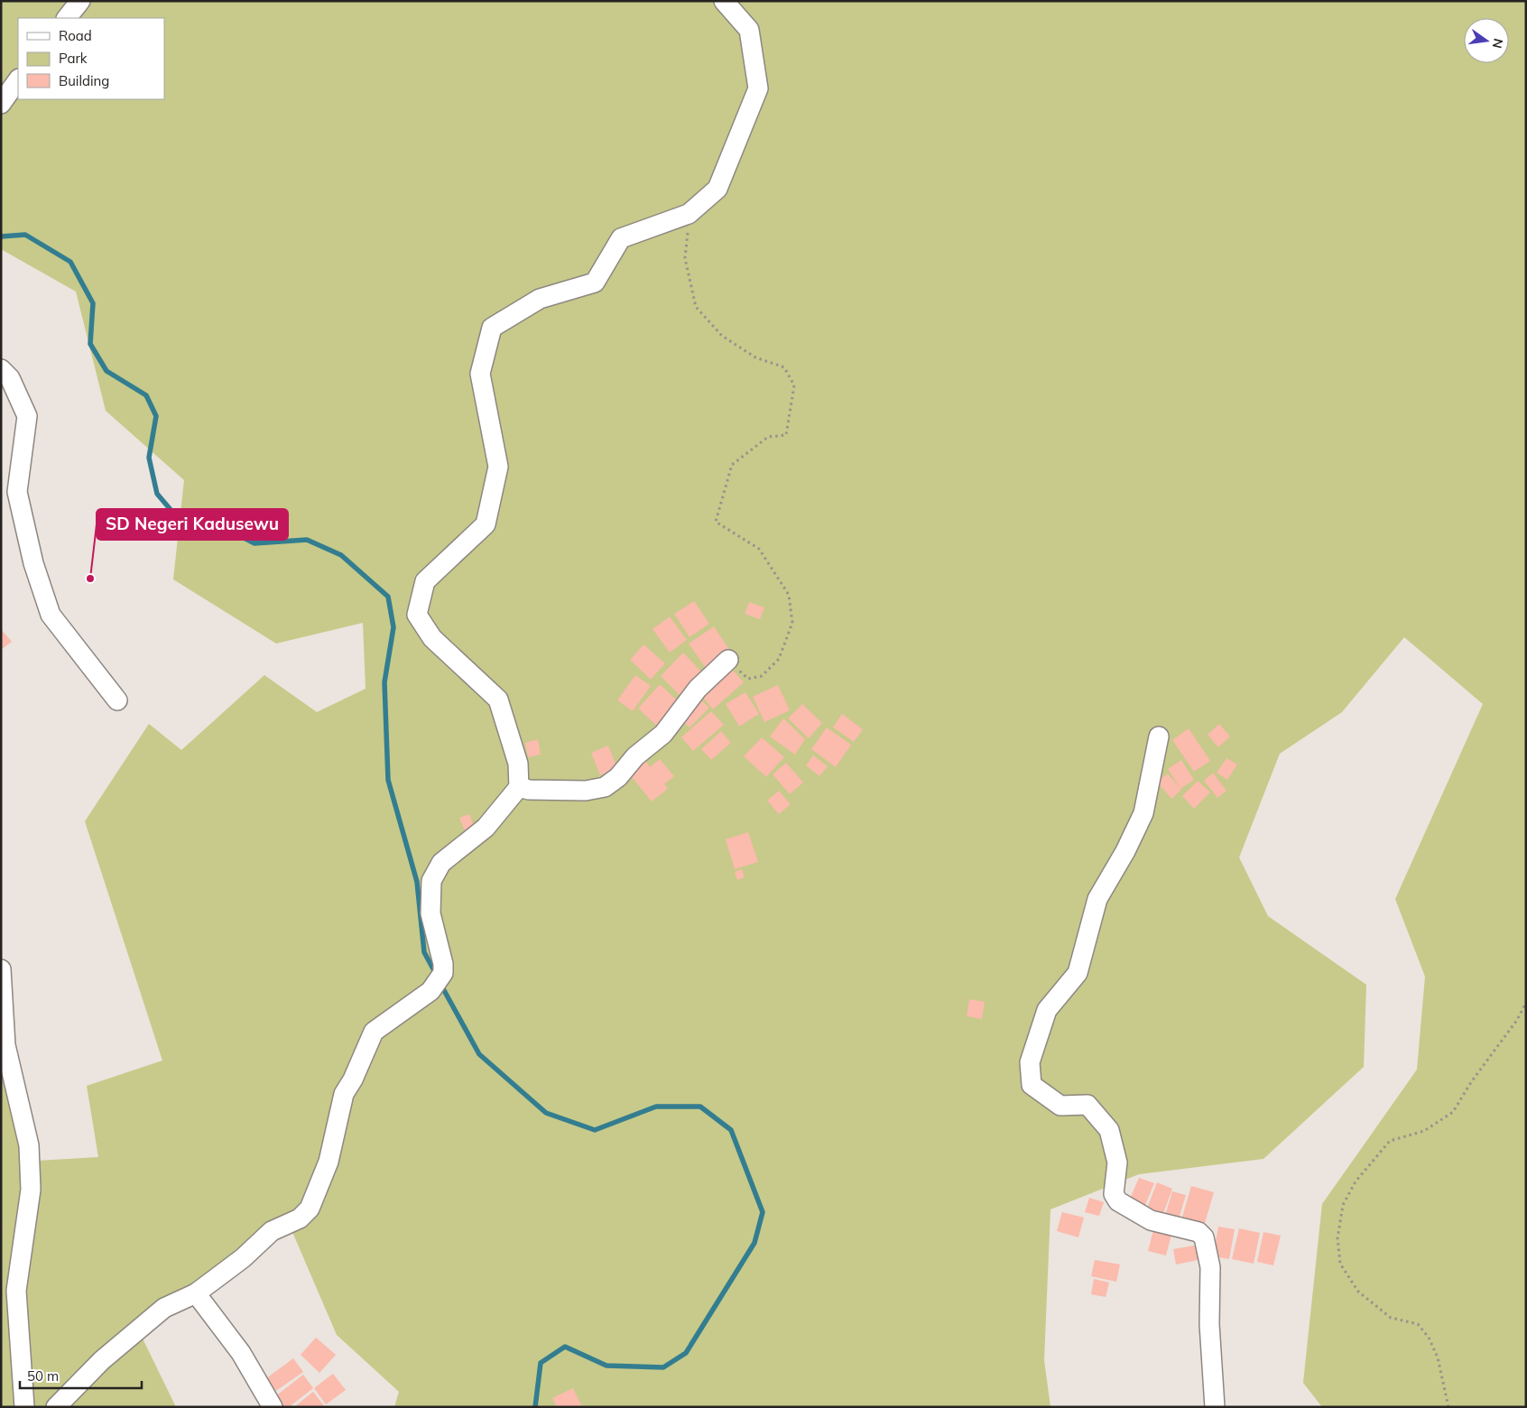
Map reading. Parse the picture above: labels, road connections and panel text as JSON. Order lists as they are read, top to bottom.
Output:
{
  "places": ["SD Negeri Kadusewu"],
  "legend": ["Road", "Park", "Building"],
  "scale_bar": "50 m",
  "north": "right"
}
